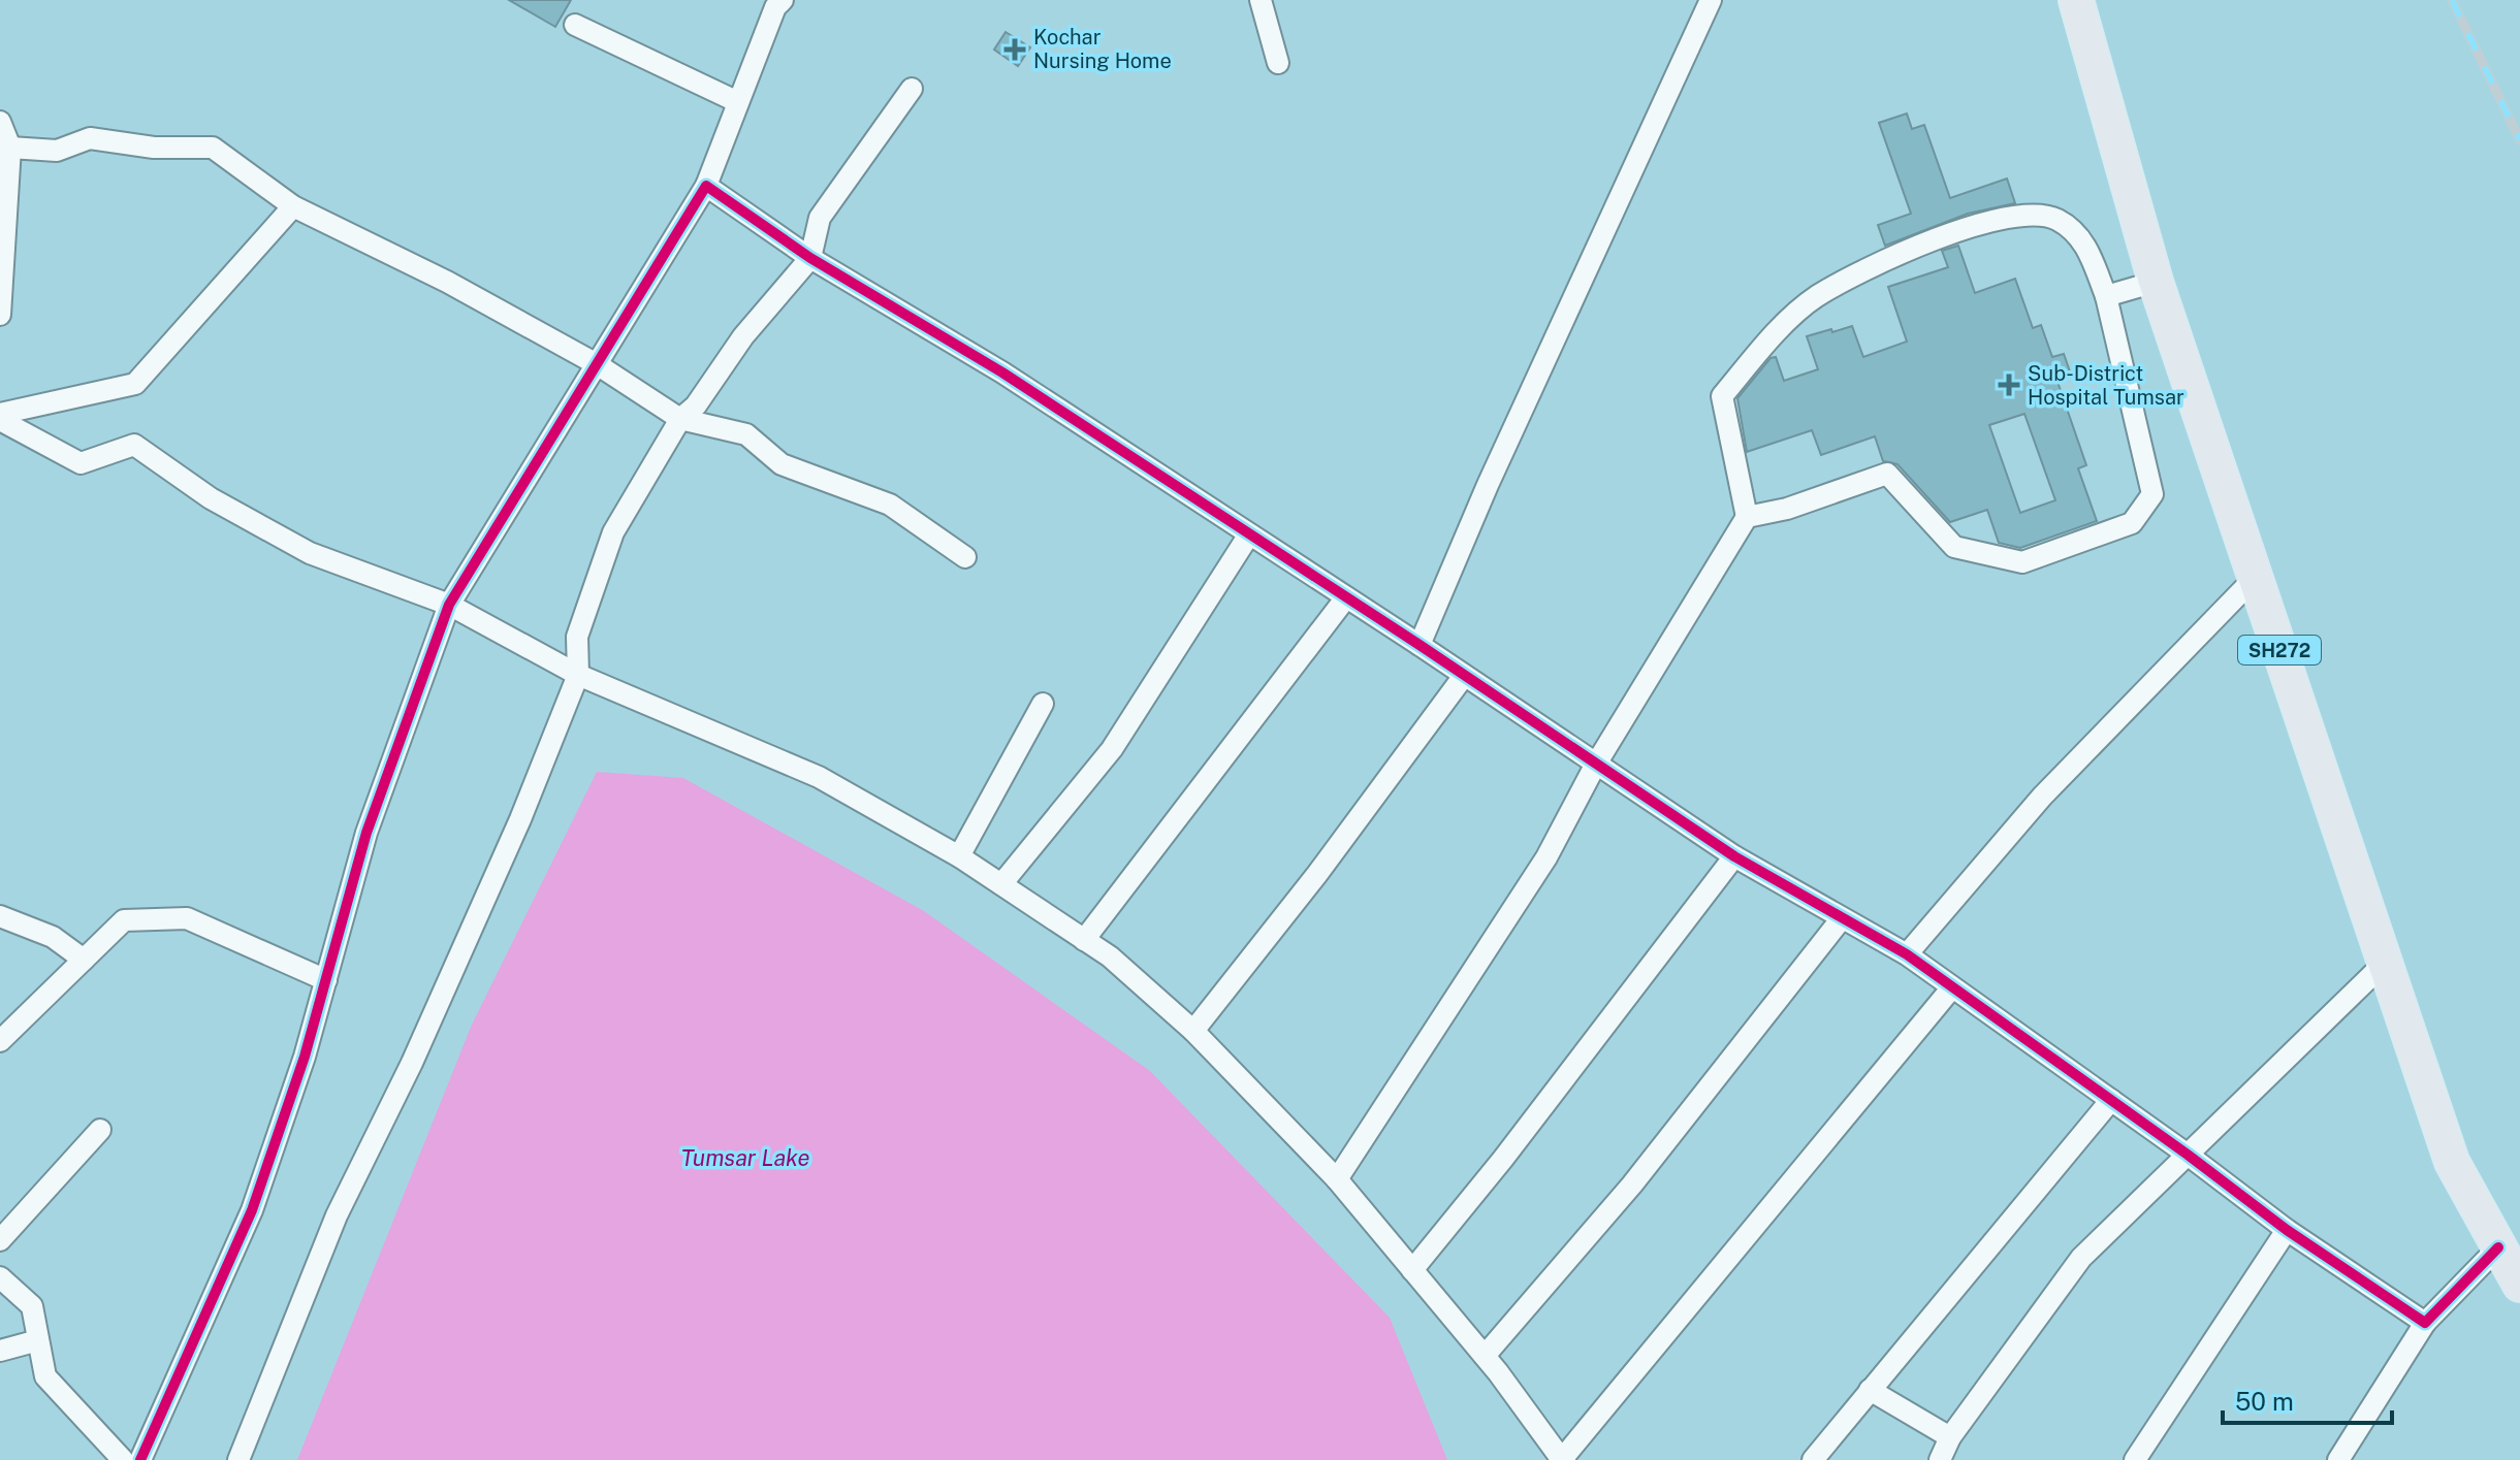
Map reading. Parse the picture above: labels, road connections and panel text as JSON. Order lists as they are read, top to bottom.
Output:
{
  "streets": {
    "main road": ["SH272"]
  },
  "water": ["Tumsar Lake"],
  "places": {
    "health": ["Kochar Nursing Home", "Sub-District Hospital Tumsar"]
  },
  "scale_bar": "50 m"
}
